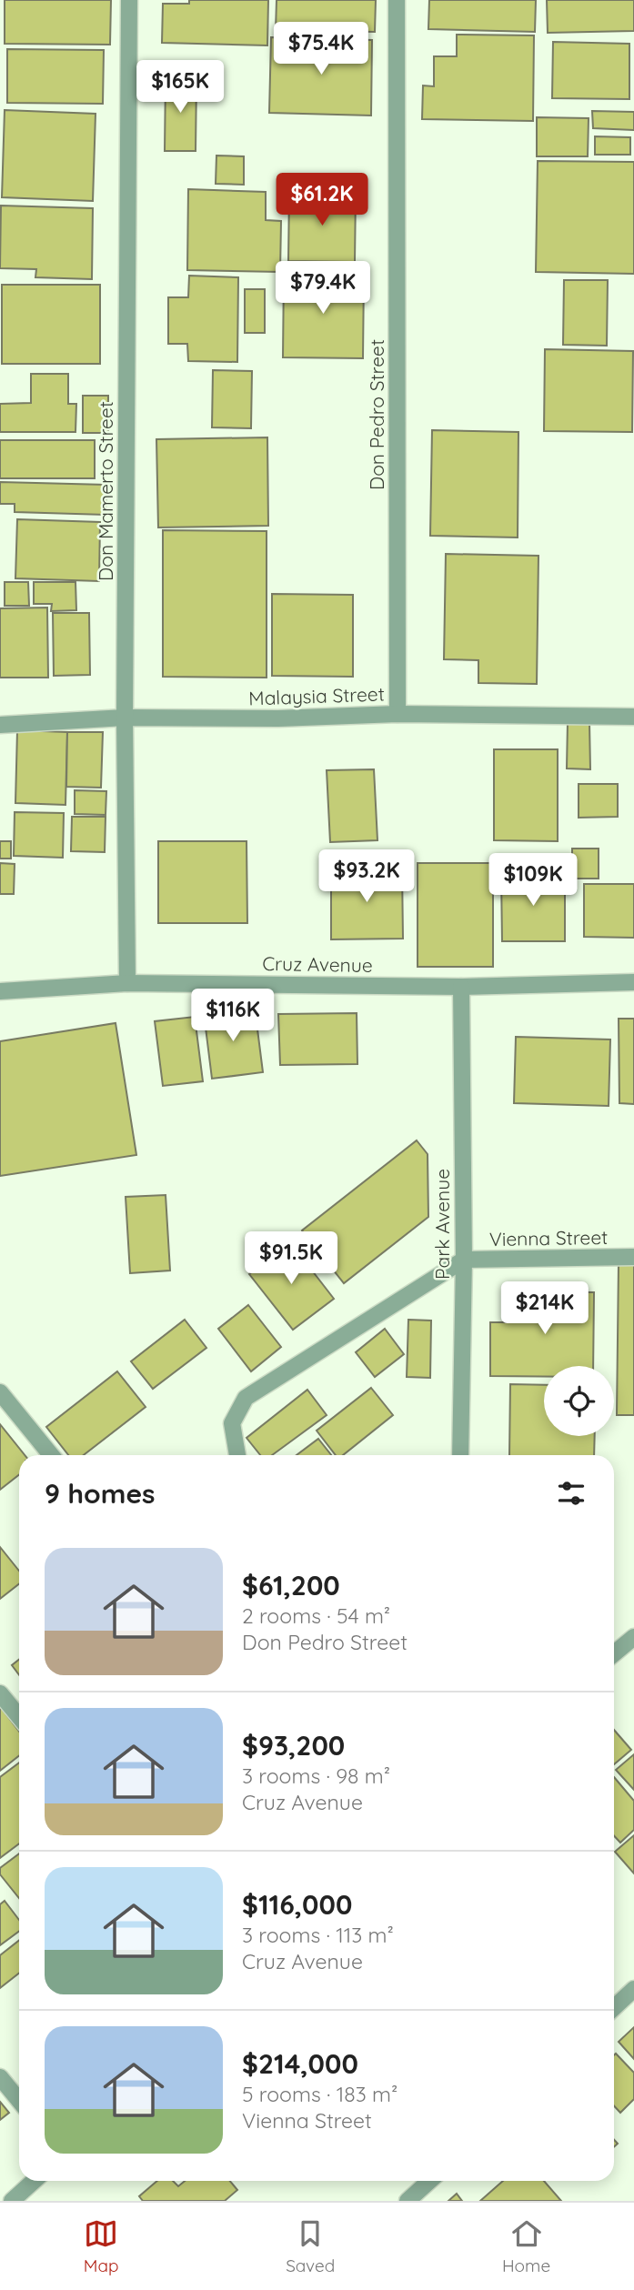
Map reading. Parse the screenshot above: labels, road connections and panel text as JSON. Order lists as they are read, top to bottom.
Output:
{
  "streets": {
    "street": [
      "Don Pedro Street",
      "Don Mamerto Street",
      "Malaysia Street",
      "Cruz Avenue",
      "Park Avenue",
      "Vienna Street"
    ]
  },
  "crossings": [
    ["Don Pedro Street", "Malaysia Street"],
    ["Don Mamerto Street", "Malaysia Street"],
    ["Don Mamerto Street", "Cruz Avenue"],
    ["Cruz Avenue", "Park Avenue"],
    ["Park Avenue", "Vienna Street"]
  ],
  "page": {
    "price": [
      "$75.4K",
      "$165K",
      "$61.2K",
      "$79.4K",
      "$93.2K",
      "$109K",
      "$116K",
      "$91.5K",
      "$214K"
    ],
    "heading": "9 homes",
    "list": [
      {
        "name": "$61,200",
        "note": "2 rooms · 54 m² · Don Pedro Street"
      },
      {
        "name": "$93,200",
        "note": "3 rooms · 98 m² · Cruz Avenue"
      },
      {
        "name": "$116,000",
        "note": "3 rooms · 113 m² · Cruz Avenue"
      },
      {
        "name": "$214,000",
        "note": "5 rooms · 183 m² · Vienna Street"
      }
    ],
    "tabs": ["Map", "Saved", "Home"]
  }
}
